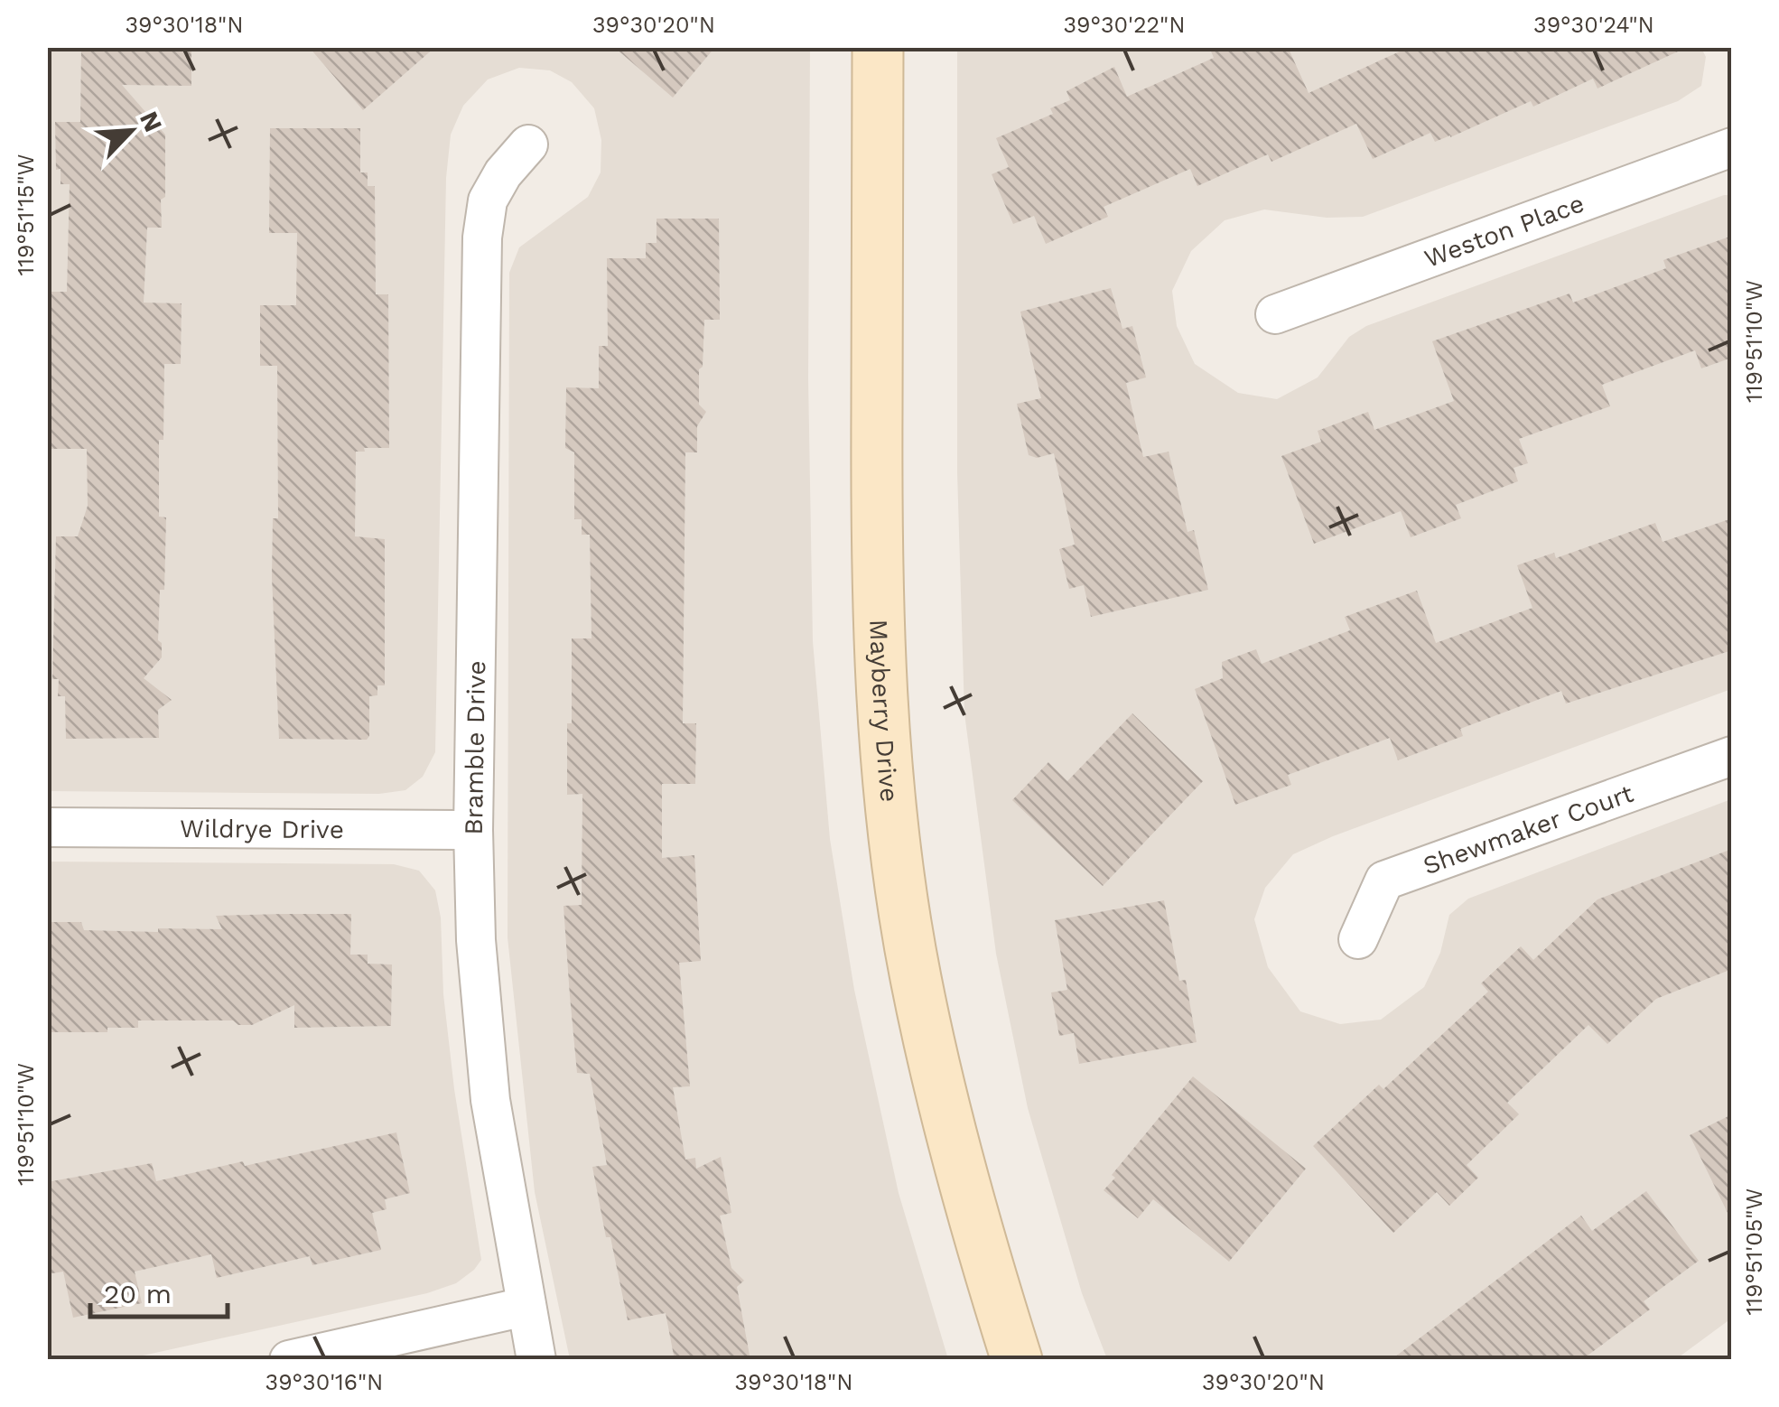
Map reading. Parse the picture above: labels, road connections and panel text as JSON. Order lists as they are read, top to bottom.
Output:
{
  "streets": {
    "main road": ["Mayberry Drive"],
    "street": [
      "Weston Place",
      "Bramble Drive",
      "Wildrye Drive",
      "Shewmaker Court"
    ]
  },
  "crossings": [
    ["Bramble Drive", "Wildrye Drive"]
  ],
  "scale_bar": "20 m",
  "north": "top right",
  "coordinates": [
    "39°30'18\"N",
    "39°30'20\"N",
    "39°30'22\"N",
    "39°30'24\"N",
    "119°51'15\"W",
    "119°51'10\"W",
    "119°51'05\"W",
    "39°30'16\"N"
  ]
}
